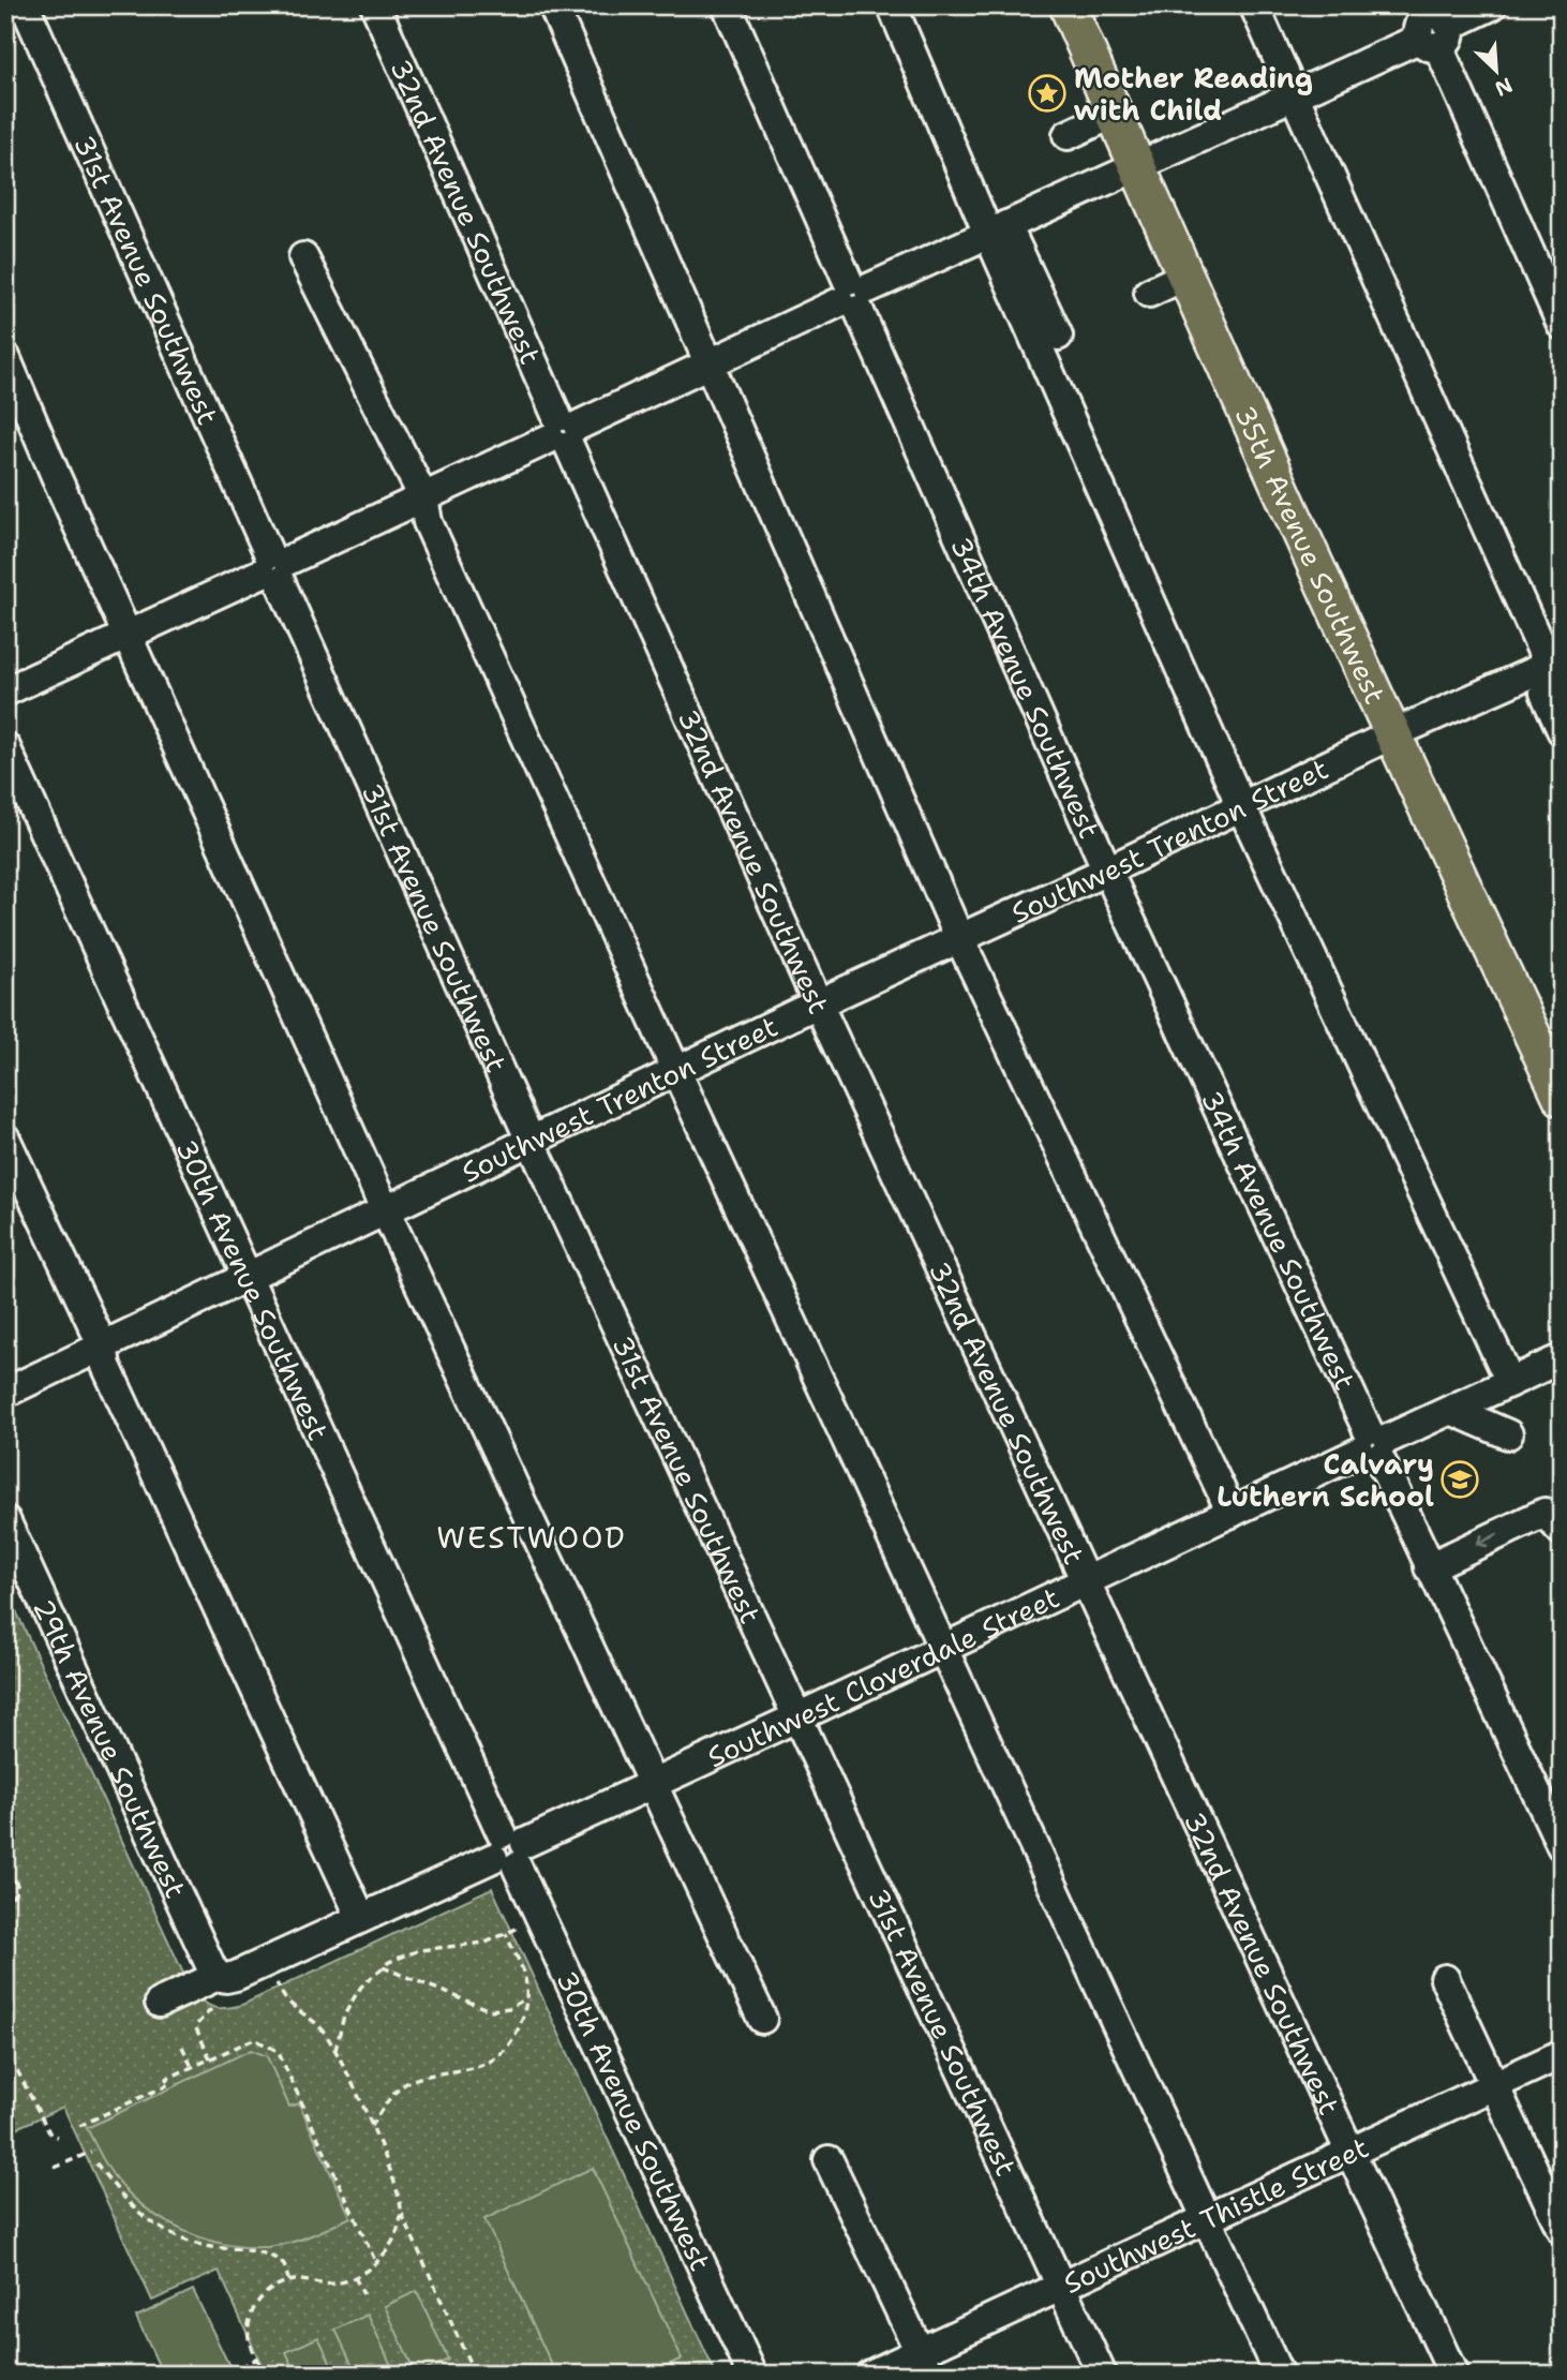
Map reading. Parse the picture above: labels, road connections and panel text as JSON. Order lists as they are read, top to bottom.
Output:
{
  "streets": {
    "main road": ["35th Avenue Southwest"],
    "street": [
      "32nd Avenue Southwest",
      "31st Avenue Southwest",
      "34th Avenue Southwest",
      "Southwest Trenton Street",
      "30th Avenue Southwest",
      "Southwest Cloverdale Street",
      "29th Avenue Southwest",
      "Southwest Thistle Street"
    ]
  },
  "crossings": [
    ["32nd Avenue Southwest", "Southwest Trenton Street"],
    ["32nd Avenue Southwest", "Southwest Cloverdale Street"],
    ["32nd Avenue Southwest", "Southwest Thistle Street"],
    ["31st Avenue Southwest", "Southwest Trenton Street"],
    ["31st Avenue Southwest", "Southwest Cloverdale Street"],
    ["31st Avenue Southwest", "Southwest Thistle Street"],
    ["35th Avenue Southwest", "Southwest Trenton Street"],
    ["34th Avenue Southwest", "Southwest Trenton Street"],
    ["34th Avenue Southwest", "Southwest Cloverdale Street"],
    ["Southwest Trenton Street", "30th Avenue Southwest"],
    ["30th Avenue Southwest", "Southwest Cloverdale Street"],
    ["Southwest Cloverdale Street", "29th Avenue Southwest"]
  ],
  "districts": ["WESTWOOD"],
  "places": {
    "place": ["Mother Reading with Child"],
    "school or university": ["Calvary Luthern School"]
  },
  "north": "bottom right"
}
